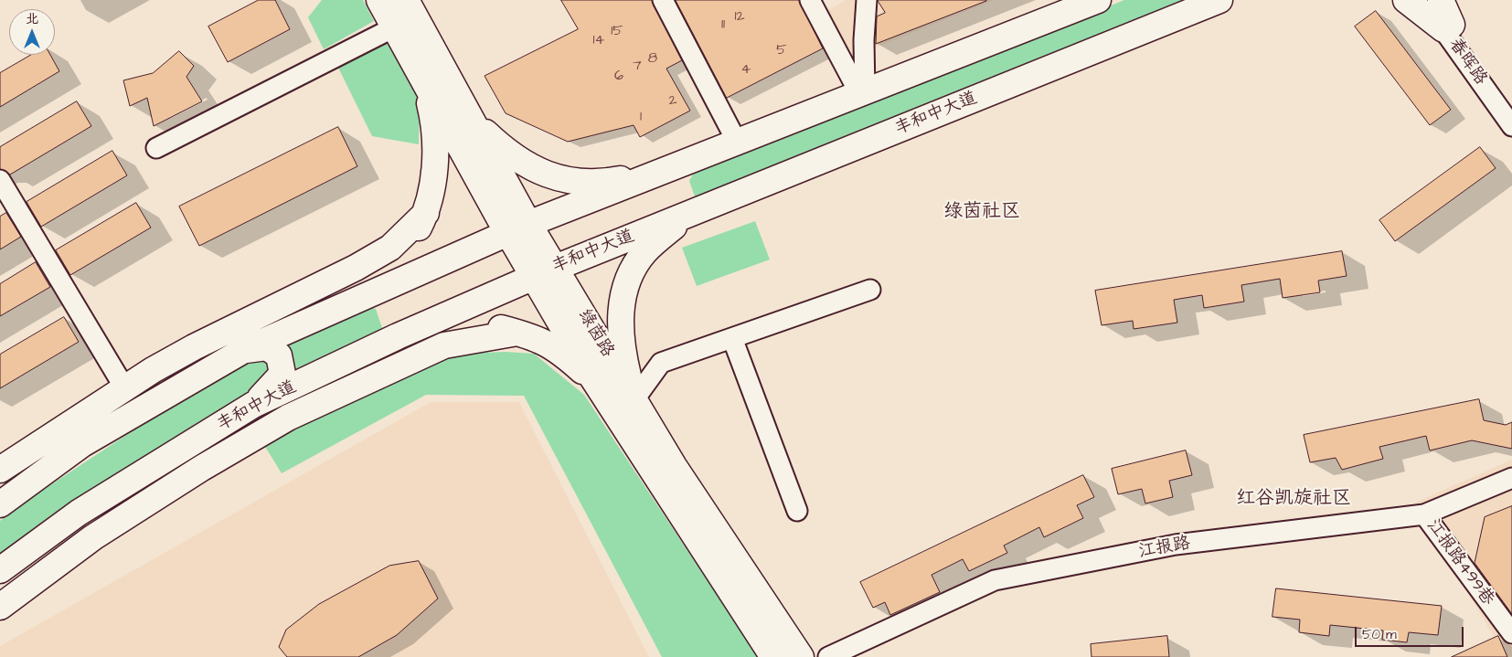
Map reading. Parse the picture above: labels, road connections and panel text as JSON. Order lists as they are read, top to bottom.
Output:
{
  "streets": {
    "main road": ["丰和中大道", "绿茵路"],
    "street": ["春晖路", "江报路", "江报路499巷"]
  },
  "crossings": [
    ["丰和中大道", "绿茵路"],
    ["江报路", "江报路499巷"]
  ],
  "districts": ["绿茵社区", "红谷凯旋社区"],
  "house_numbers": [
    "12",
    "11",
    "15",
    "14",
    "5",
    "8",
    "7",
    "4",
    "6",
    "2",
    "1"
  ],
  "scale_bar": "50 m",
  "north": "top"
}
